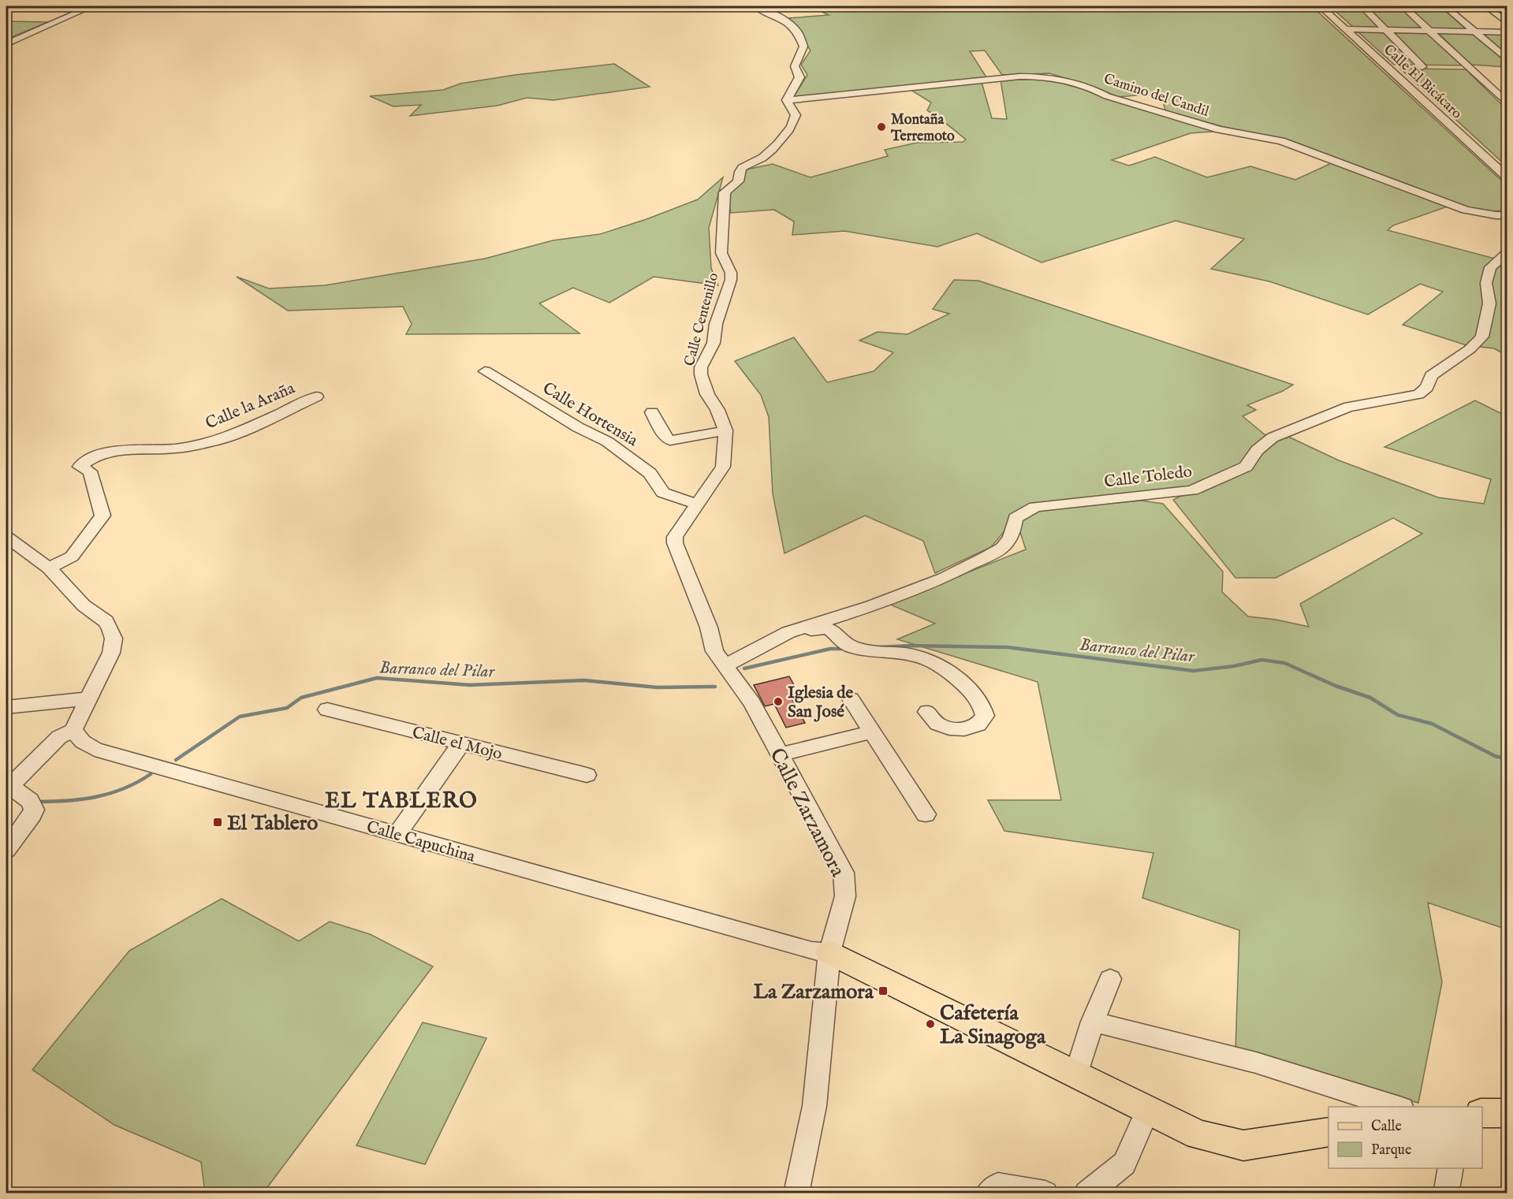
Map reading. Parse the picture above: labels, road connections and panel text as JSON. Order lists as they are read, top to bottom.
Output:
{
  "streets": {
    "street": [
      "Calle El Bicácaro",
      "Camino del Candil",
      "Calle Centenillo",
      "Calle la Araña",
      "Calle Hortensia",
      "Calle Toledo",
      "Calle el Mojo",
      "Calle Zarzamora",
      "Calle Capuchina"
    ]
  },
  "crossings": [
    ["Camino del Candil", "Calle Centenillo"],
    ["Calle Centenillo", "Calle Hortensia"],
    ["Calle Centenillo", "Calle Toledo"],
    ["Calle Centenillo", "Calle Zarzamora"],
    ["Calle Toledo", "Calle Zarzamora"],
    ["Calle Zarzamora", "Calle Capuchina"]
  ],
  "districts": ["EL TABLERO"],
  "water": ["Barranco del Pilar"],
  "places": {
    "other": ["Montaña Terremoto", "Iglesia de San José", "Cafetería La Sinagoga"],
    "transit": ["El Tablero", "La Zarzamora"]
  },
  "legend": ["Calle", "Parque"]
}
